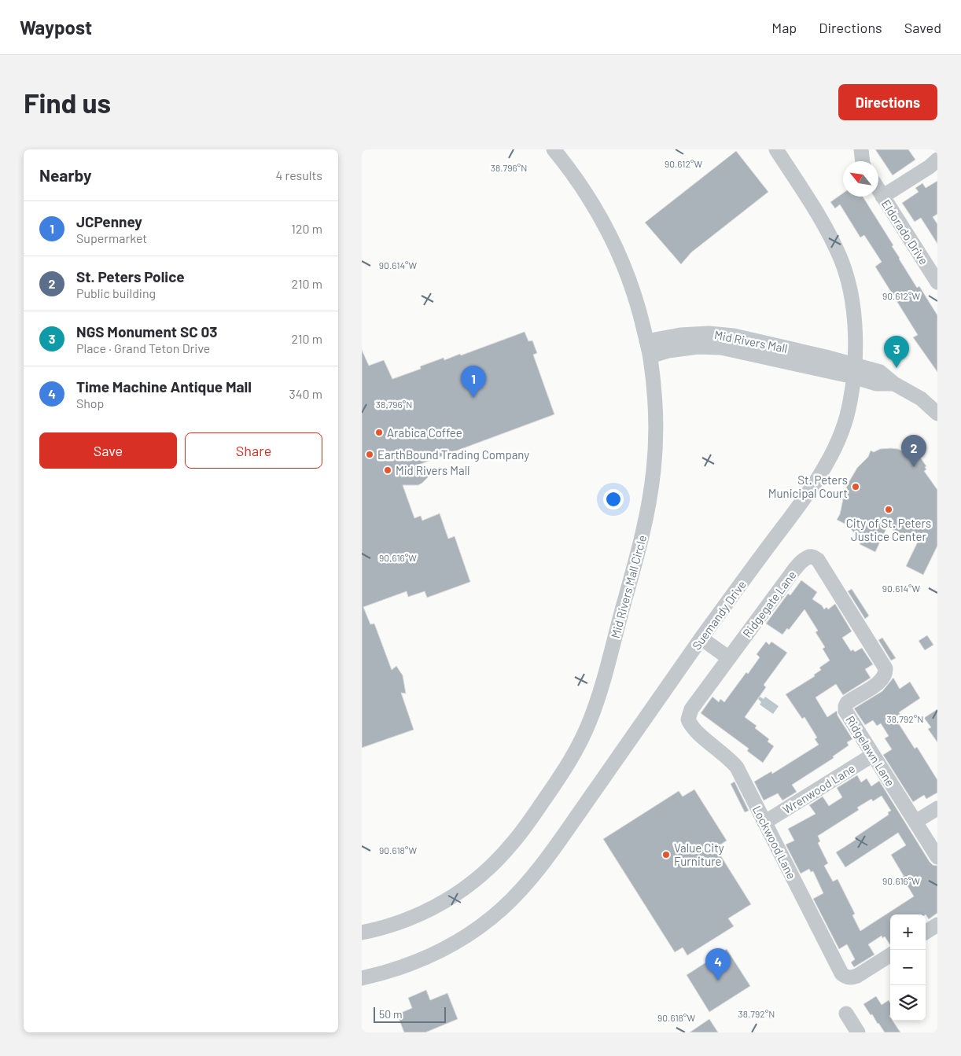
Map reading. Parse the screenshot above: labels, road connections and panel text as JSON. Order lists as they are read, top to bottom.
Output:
{
  "streets": {
    "street": [
      "Eldorado Drive",
      "Mid Rivers Mall",
      "Mid Rivers Mall Circle",
      "Ridgegate Lane",
      "Suemandy Drive",
      "Ridgelawn Lane",
      "Wrenwood Lane",
      "Lockwood Lane"
    ]
  },
  "crossings": [
    ["Mid Rivers Mall", "Mid Rivers Mall Circle"],
    ["Mid Rivers Mall", "Suemandy Drive"],
    ["Ridgegate Lane", "Ridgelawn Lane"],
    ["Ridgegate Lane", "Lockwood Lane"],
    ["Ridgelawn Lane", "Wrenwood Lane"],
    ["Wrenwood Lane", "Lockwood Lane"]
  ],
  "places": [
    "Arabica Coffee",
    "EarthBound Trading Company",
    "Mid Rivers Mall",
    "St. Peters Municipal Court",
    "City of St. Peters Justice Center",
    "Value City Furniture"
  ],
  "scale_bar": "50 m",
  "north": "top left",
  "page": {
    "header": "Waypost",
    "nav": ["Map", "Directions", "Saved"],
    "buttons": [
      "Directions",
      ["Save", "Share"]
    ],
    "title": "Find us",
    "heading": ["Nearby", "4 results"],
    "list": [
      {
        "mark": "1",
        "name": "JCPenney",
        "note": "Supermarket",
        "value": "120 m"
      },
      {
        "mark": "2",
        "name": "St. Peters Police",
        "note": "Public building",
        "value": "210 m"
      },
      {
        "mark": "3",
        "name": "NGS Monument SC 03",
        "note": "Place · Grand Teton Drive",
        "value": "210 m"
      },
      {
        "mark": "4",
        "name": "Time Machine Antique Mall",
        "note": "Shop",
        "value": "340 m"
      }
    ],
    "pins": [
      "3",
      "1",
      "2",
      "4"
    ],
    "map_buttons": ["+", "−"],
    "scale": "50 m"
  },
  "coordinates": [
    "90.612°W",
    "38.796°N",
    "90.614°W",
    "90.616°W",
    "38.792°N",
    "90.618°W"
  ]
}
